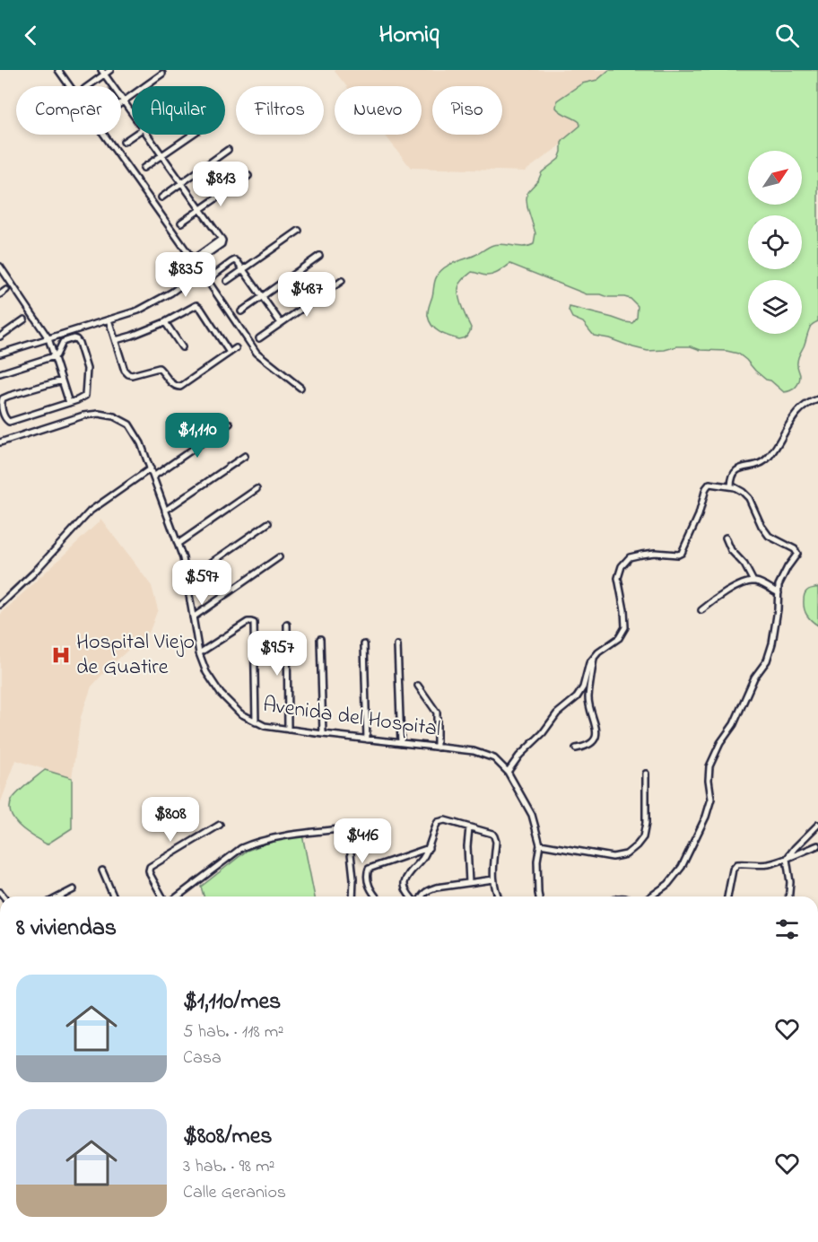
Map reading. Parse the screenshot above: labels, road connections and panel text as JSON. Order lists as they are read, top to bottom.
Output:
{
  "streets": {
    "street": ["Avenida del Hospital"]
  },
  "places": {
    "hospital": ["Hospital Viejo de Guatire"]
  },
  "north": "top right",
  "page": {
    "header": "Homiq",
    "chip": [
      "Comprar",
      "Alquilar",
      "Filtros",
      "Nuevo",
      "Piso"
    ],
    "price": [
      "$813",
      "$835",
      "$487",
      "$1,110",
      "$597",
      "$957",
      "$808",
      "$416"
    ],
    "heading": "8 viviendas",
    "list": [
      {
        "name": "$1,110/mes",
        "note": "5 hab. · 118 m² · Casa"
      },
      {
        "name": "$808/mes",
        "note": "3 hab. · 98 m² · Calle Geranios"
      }
    ]
  }
}
